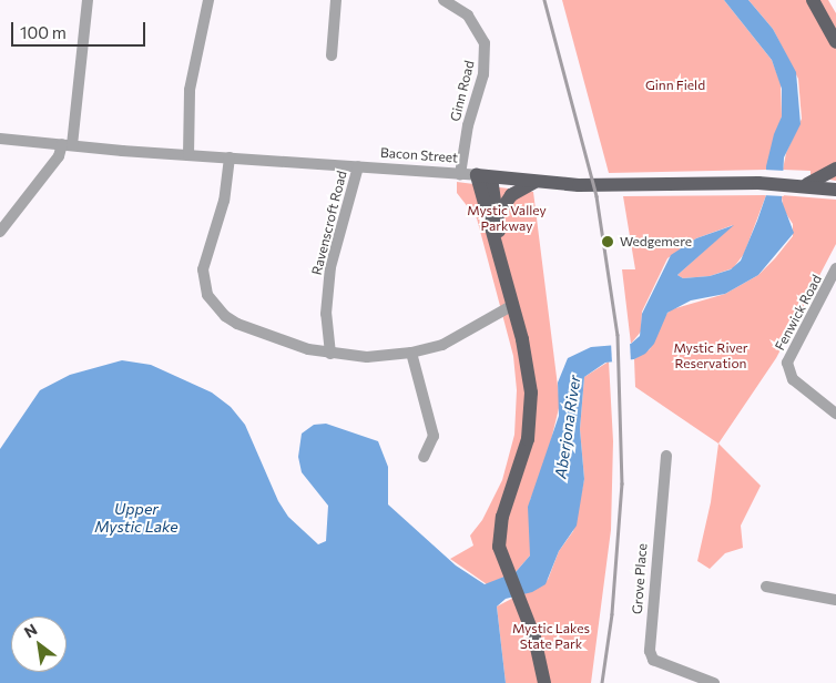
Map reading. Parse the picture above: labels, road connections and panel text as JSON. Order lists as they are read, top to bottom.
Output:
{
  "streets": {
    "main road": ["Bacon Street"],
    "street": [
      "Ginn Road",
      "Ravenscroft Road",
      "Fenwick Road",
      "Grove Place"
    ]
  },
  "crossings": [
    ["Ginn Road", "Bacon Street"],
    ["Bacon Street", "Ravenscroft Road"]
  ],
  "water": ["Aberjona River", "Upper Mystic Lake"],
  "parks": [
    "Ginn Field",
    "Mystic Valley Parkway",
    "Mystic River Reservation",
    "Mystic Lakes State Park"
  ],
  "places": ["Wedgemere"],
  "scale_bar": "100 m",
  "north": "top left"
}
